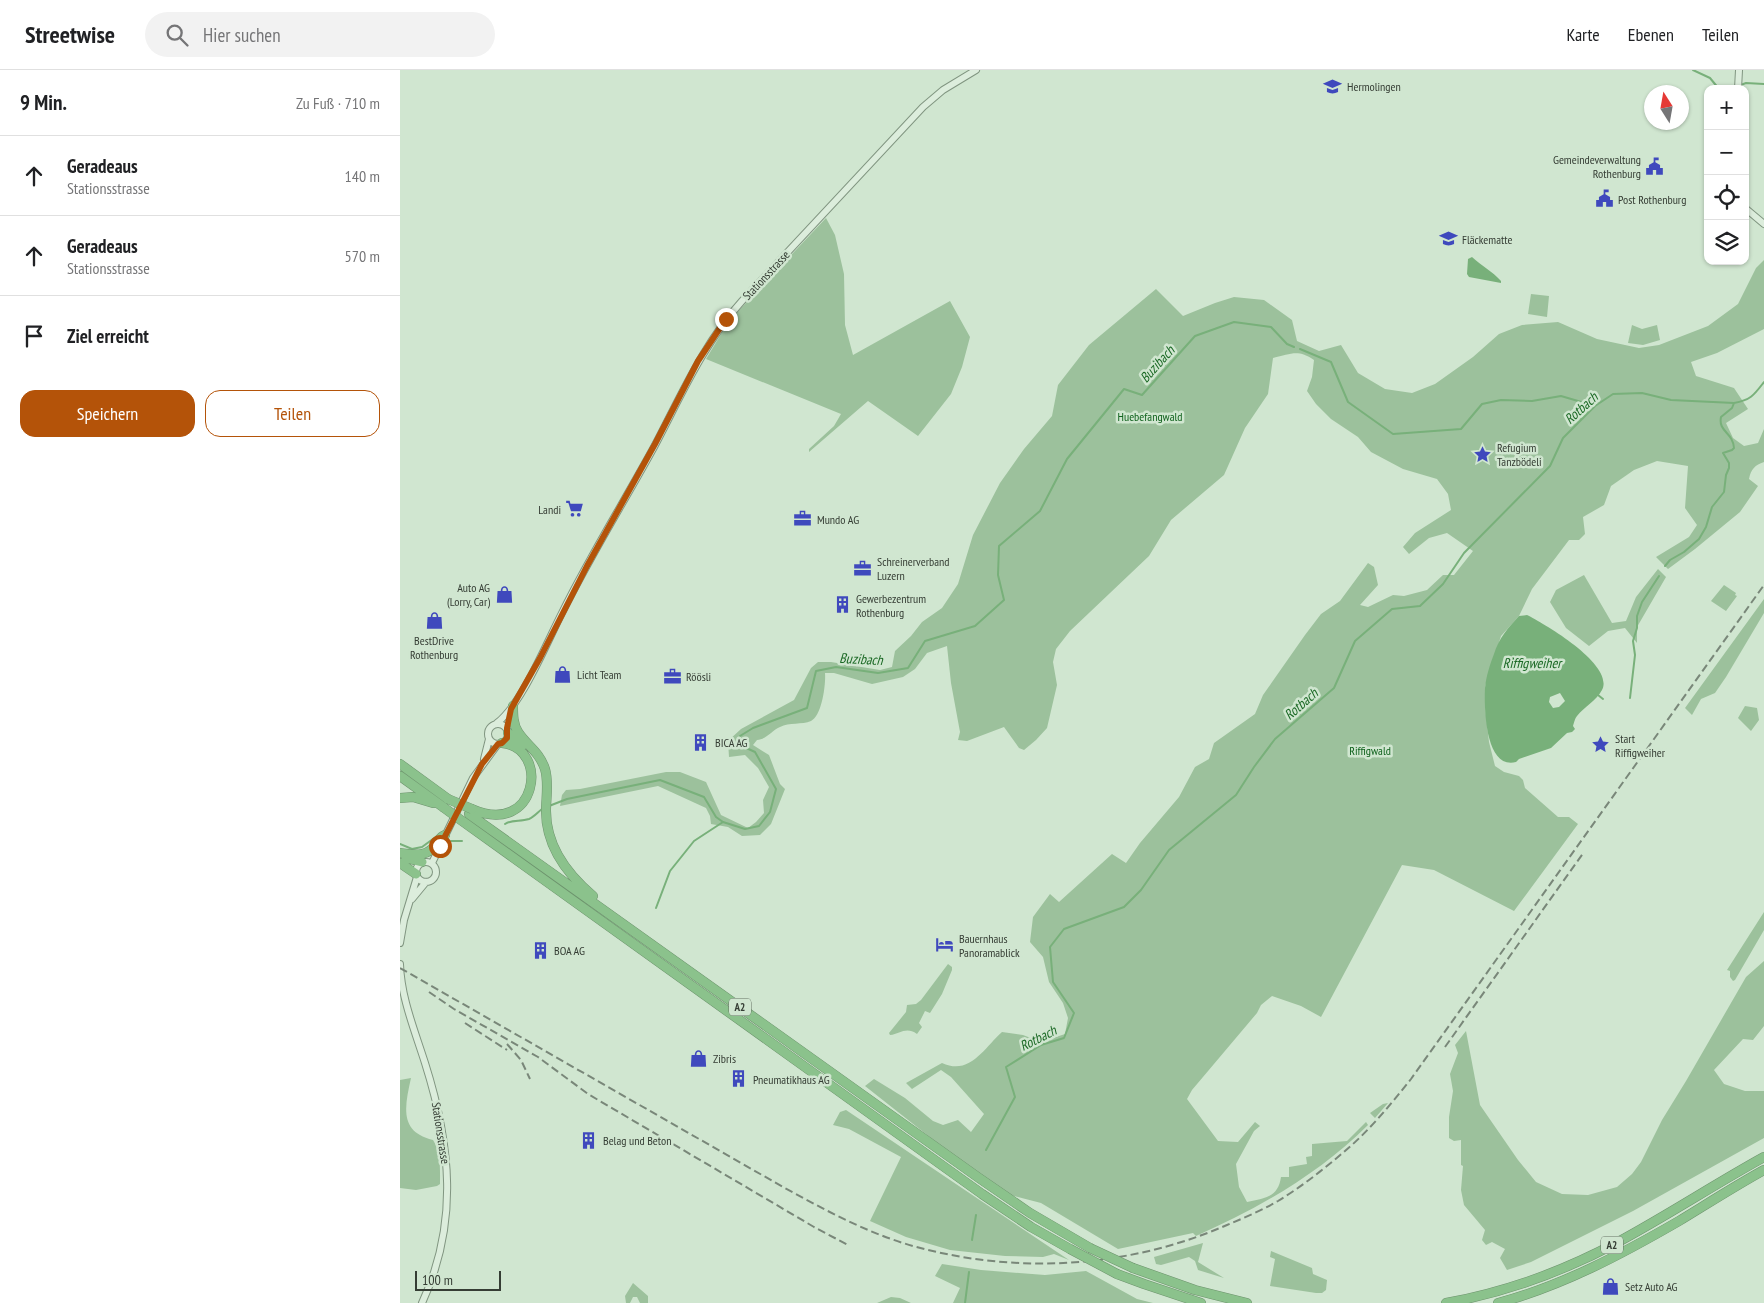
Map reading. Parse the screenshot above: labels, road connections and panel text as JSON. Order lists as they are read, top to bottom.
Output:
{
  "streets": {
    "highway": ["A2"],
    "main road": ["Stationsstrasse"]
  },
  "water": ["Buzibach", "Rotbach", "Riffigweiher"],
  "parks": ["Huebefangwald", "Riffigwald"],
  "places": {
    "school or university": ["Hermolingen", "Fläckematte"],
    "public building": ["Gemeindeverwaltung Rothenburg", "Post Rothenburg"],
    "place": ["Refugium Tanzbödeli", "Start Riffigweiher"],
    "supermarket": ["Landi"],
    "office": ["Mundo AG", "Schreinerverband Luzern", "Röösli"],
    "shop": [
      "Auto AG (Lorry, Car)",
      "BestDrive Rothenburg",
      "Licht Team",
      "Zibris",
      "Setz Auto AG"
    ],
    "building": [
      "Gewerbezentrum Rothenburg",
      "BICA AG",
      "BOA AG",
      "Pneumatikhaus AG",
      "Belag und Beton"
    ],
    "hotel": ["Bauernhaus Panoramablick"]
  },
  "scale_bar": "100 m",
  "north": "top",
  "page": {
    "header": "Streetwise",
    "search": "Hier suchen",
    "nav": ["Karte", "Ebenen", "Teilen"],
    "heading": ["9 Min.", "Zu Fuß · 710 m"],
    "map_buttons": ["+", "−"],
    "list": [
      ["Geradeaus", "Stationsstrasse", "140 m"],
      ["Geradeaus", "Stationsstrasse", "570 m"],
      "Ziel erreicht"
    ],
    "buttons": ["Speichern", "Teilen"],
    "scale": "100 m"
  }
}
